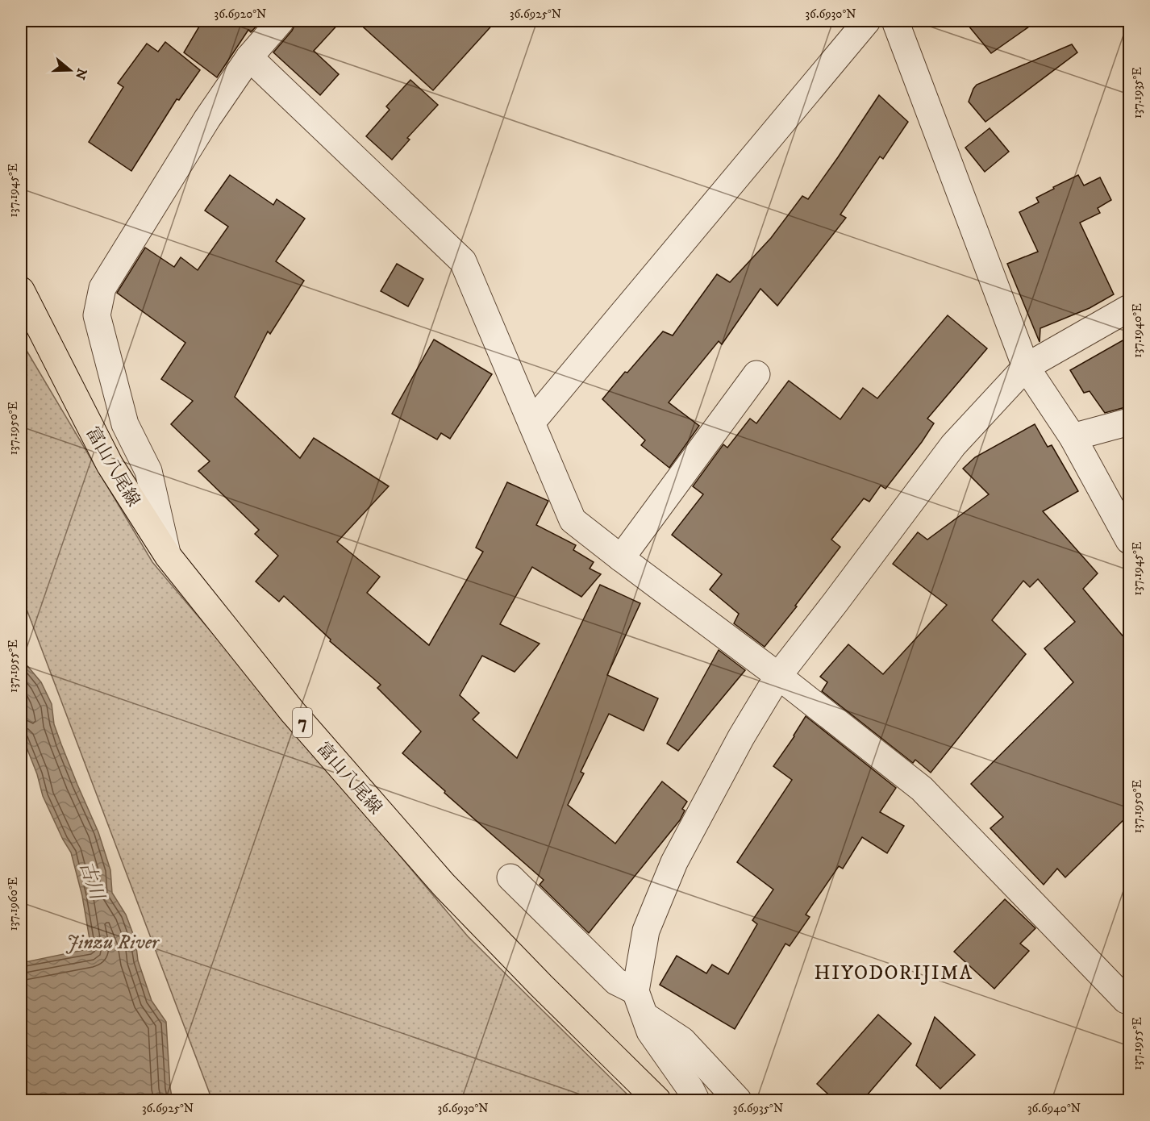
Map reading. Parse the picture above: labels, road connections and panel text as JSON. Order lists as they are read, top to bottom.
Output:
{
  "streets": {
    "main road": ["富山八尾線", "7"]
  },
  "districts": ["HIYODORIJIMA"],
  "water": ["古川", "Jinzu River"],
  "north": "right",
  "coordinates": [
    "36.6920°N",
    "36.6925°N",
    "36.6930°N",
    "137.1935°E",
    "137.1945°E",
    "137.1940°E",
    "137.1950°E",
    "137.1955°E",
    "137.1960°E",
    "36.6935°N",
    "36.6940°N"
  ]
}
